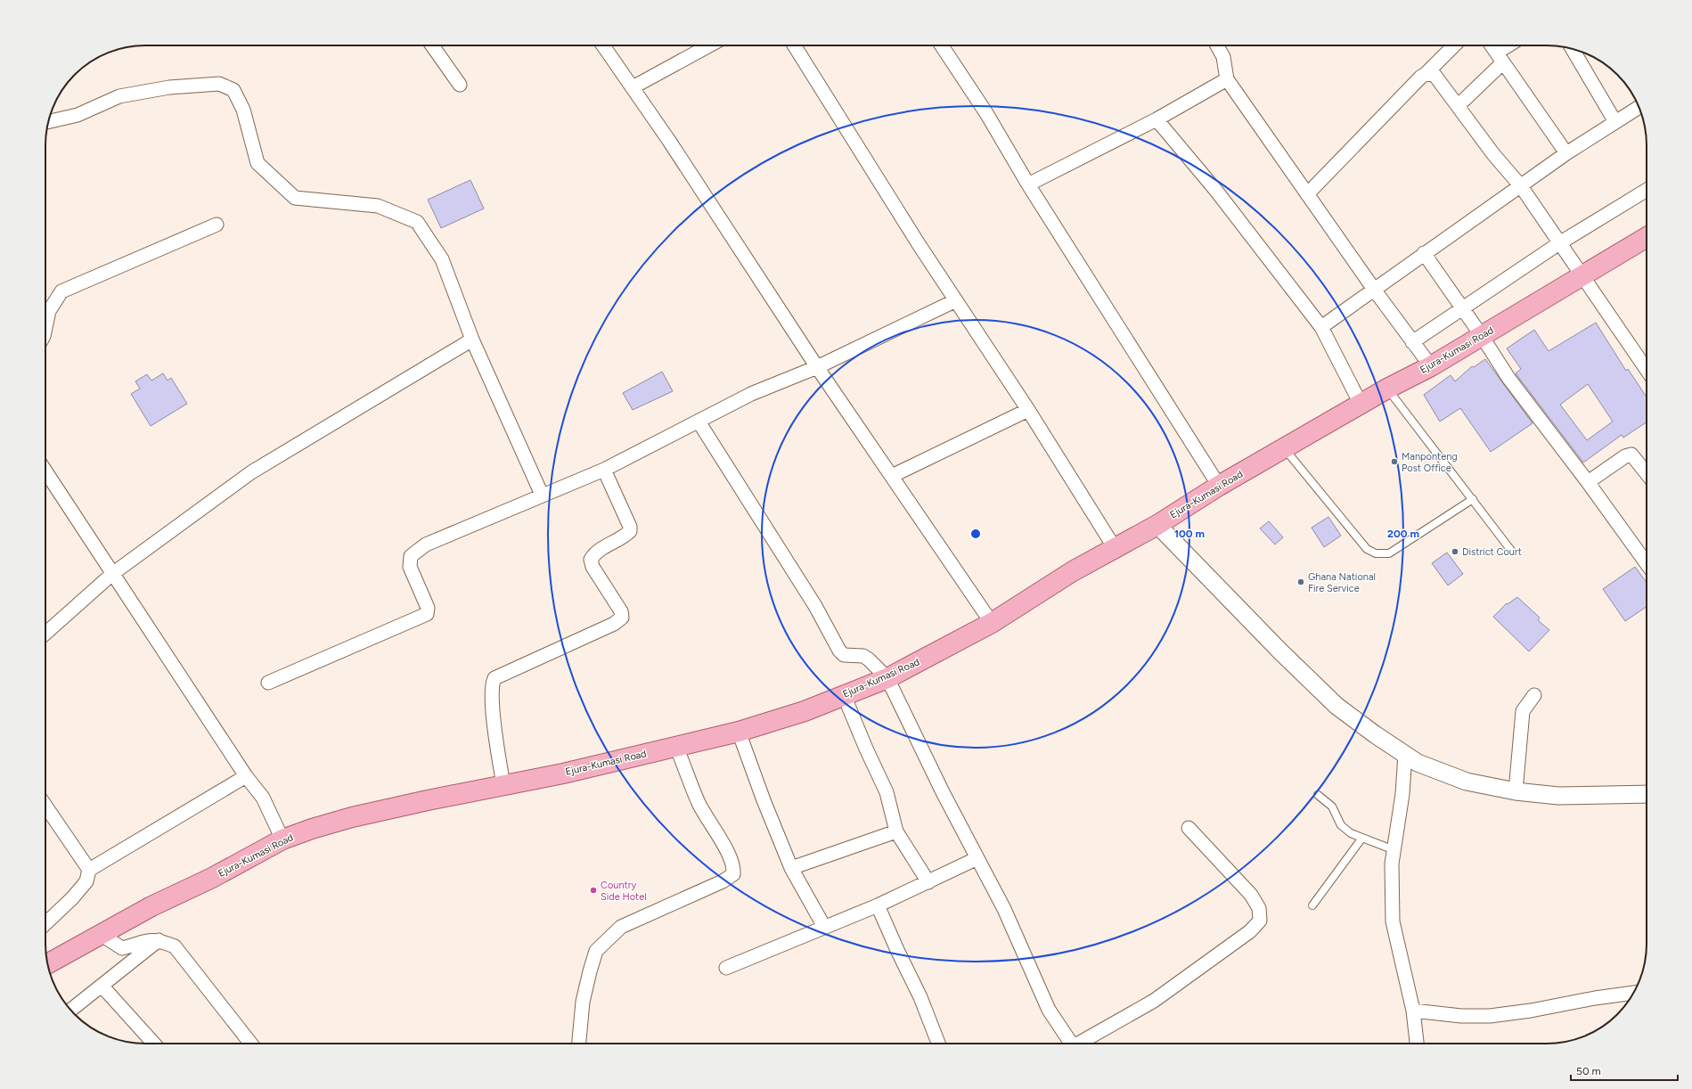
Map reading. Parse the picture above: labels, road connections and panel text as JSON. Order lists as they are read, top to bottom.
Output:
{
  "streets": {
    "main road": ["Ejura-Kumasi Road"]
  },
  "places": [
    "Manponteng Post Office",
    "District Court",
    "Ghana National Fire Service",
    "Country Side Hotel"
  ],
  "scale_bar": "50 m",
  "rings": ["100 m", "200 m"]
}
